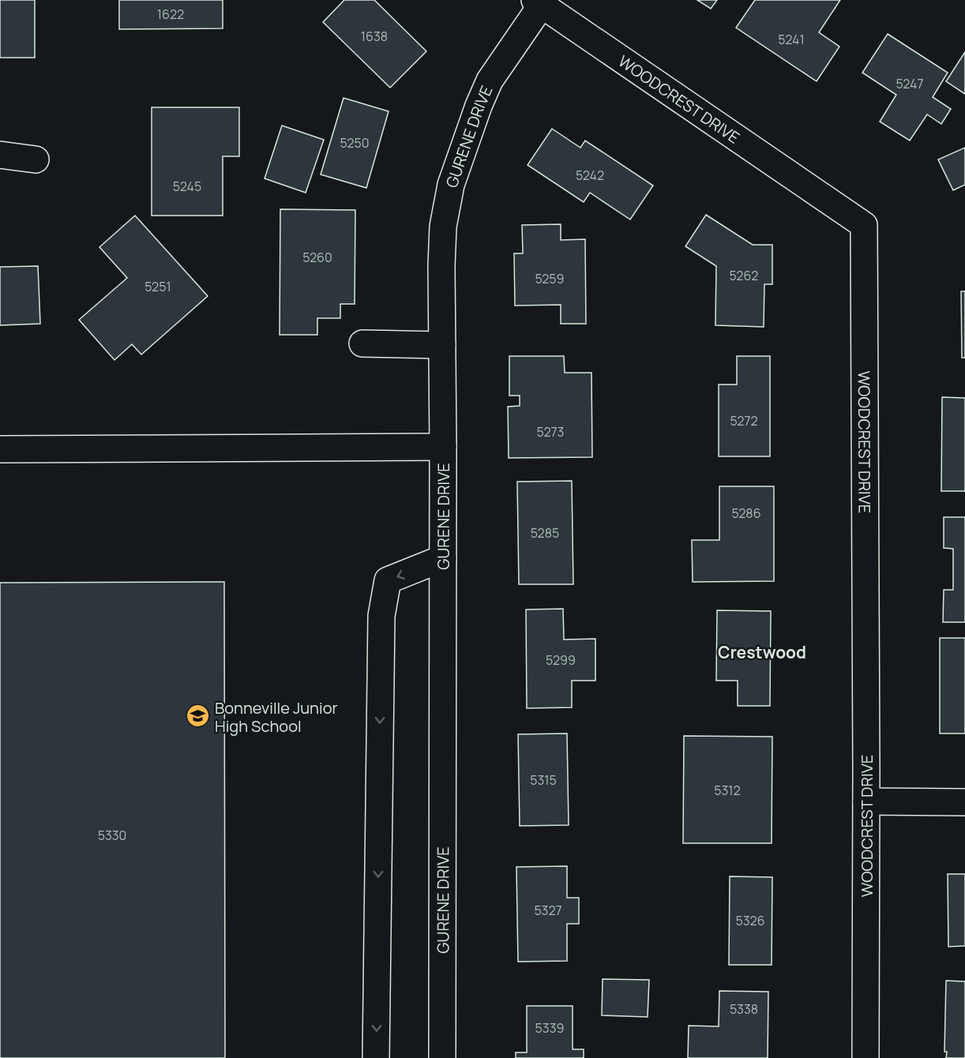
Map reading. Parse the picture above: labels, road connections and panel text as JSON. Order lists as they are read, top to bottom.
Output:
{
  "streets": {
    "street": ["WOODCREST DRIVE", "GURENE DRIVE"]
  },
  "crossings": [
    ["WOODCREST DRIVE", "GURENE DRIVE"]
  ],
  "districts": ["Crestwood"],
  "places": {
    "school or university": ["Bonneville Junior High School"]
  },
  "house_numbers": [
    "1622",
    "1638",
    "5241",
    "5247",
    "5250",
    "5242",
    "5245",
    "5260",
    "5262",
    "5259",
    "5251",
    "5272",
    "5273",
    "5286",
    "5285",
    "5299",
    "5315",
    "5312",
    "5330",
    "5327",
    "5326",
    "5338",
    "5339"
  ]
}
